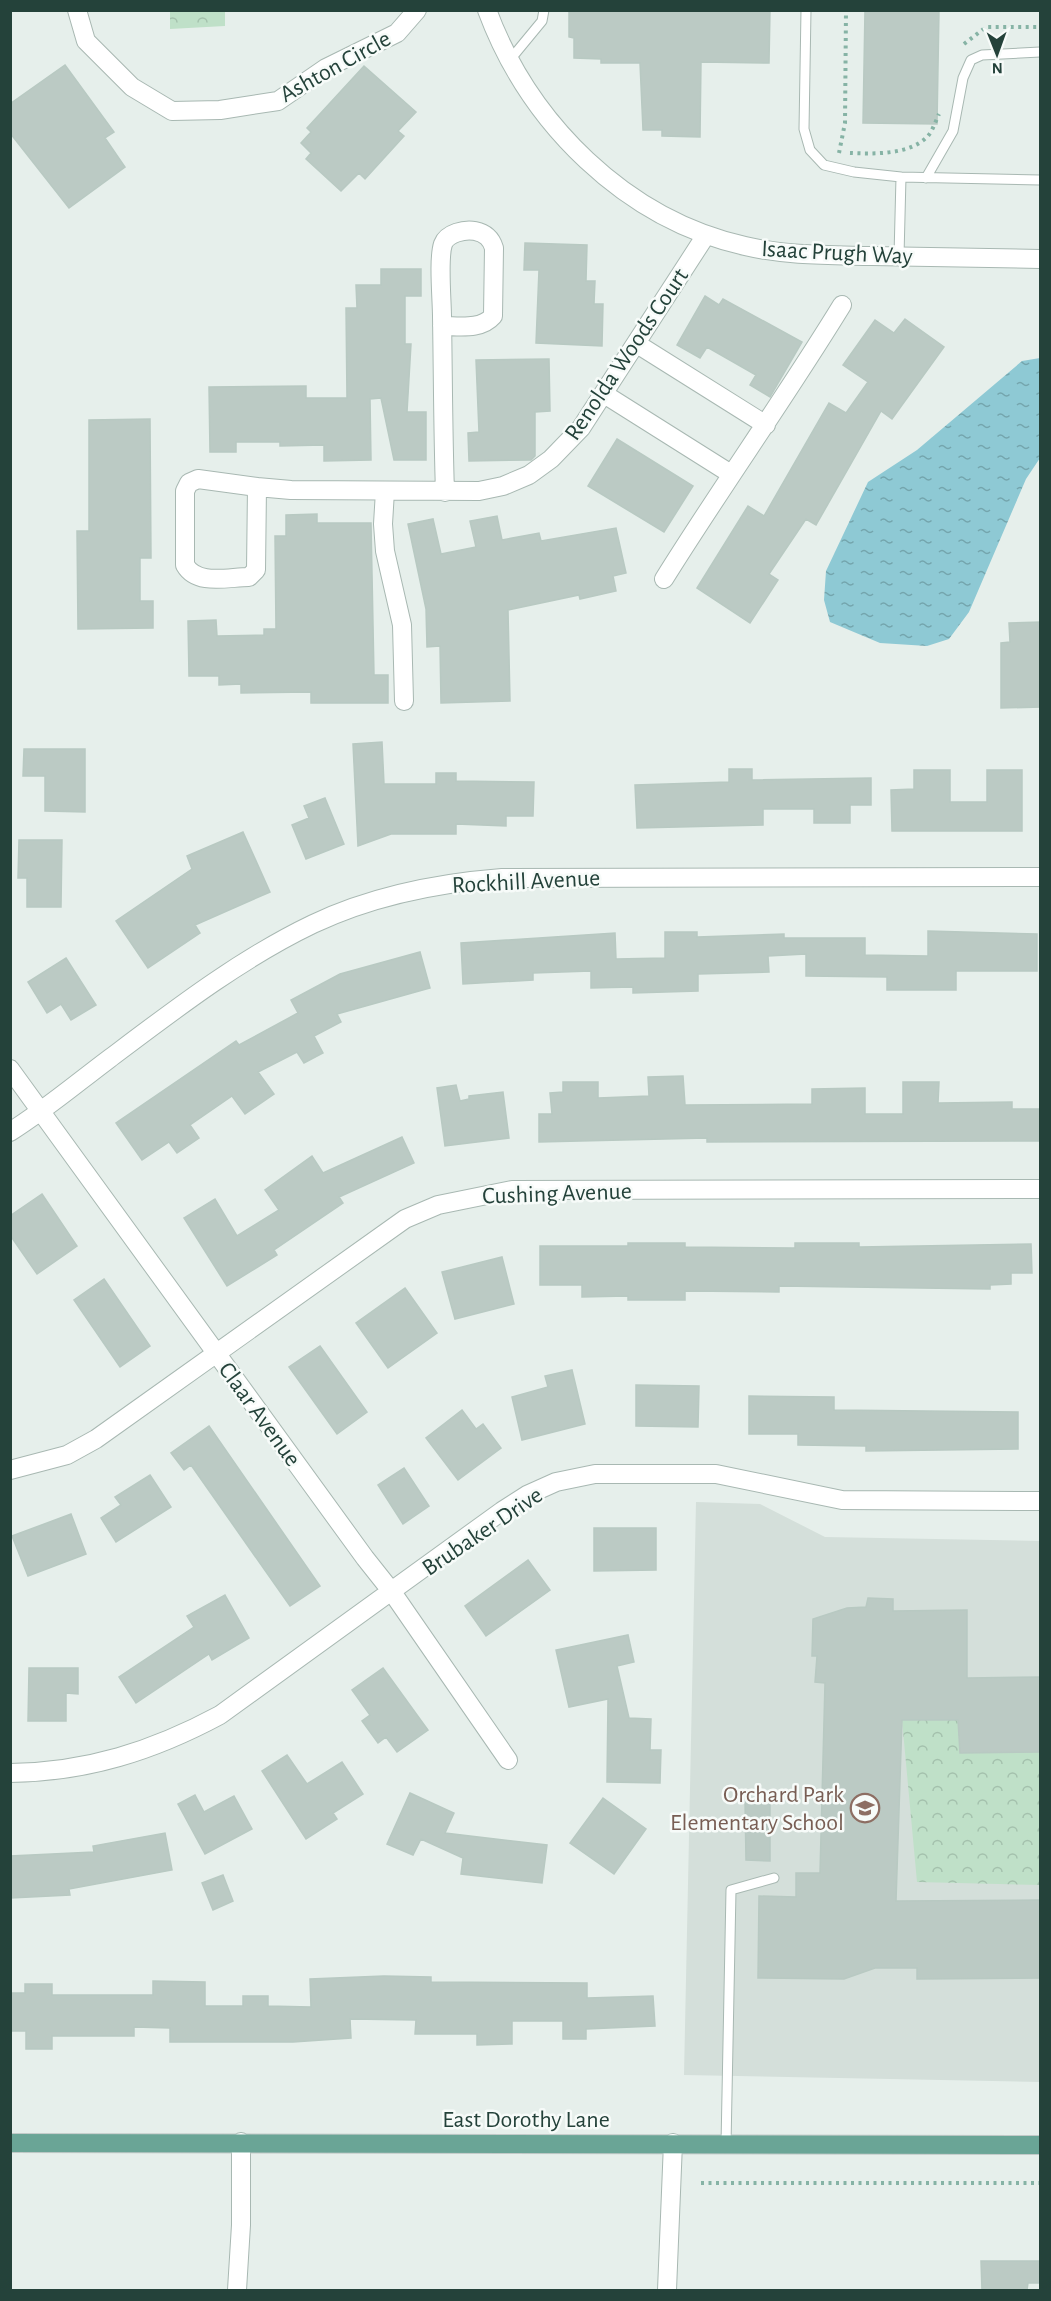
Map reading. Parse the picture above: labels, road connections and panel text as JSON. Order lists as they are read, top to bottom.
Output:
{
  "streets": {
    "main road": ["East Dorothy Lane"],
    "street": [
      "Ashton Circle",
      "Isaac Prugh Way",
      "Renolda Woods Court",
      "Rockhill Avenue",
      "Cushing Avenue",
      "Claar Avenue",
      "Brubaker Drive"
    ]
  },
  "crossings": [
    ["Isaac Prugh Way", "Renolda Woods Court"],
    ["Rockhill Avenue", "Claar Avenue"],
    ["Cushing Avenue", "Claar Avenue"],
    ["Claar Avenue", "Brubaker Drive"]
  ],
  "places": {
    "school or university": ["Orchard Park Elementary School"]
  },
  "north": "bottom"
}
